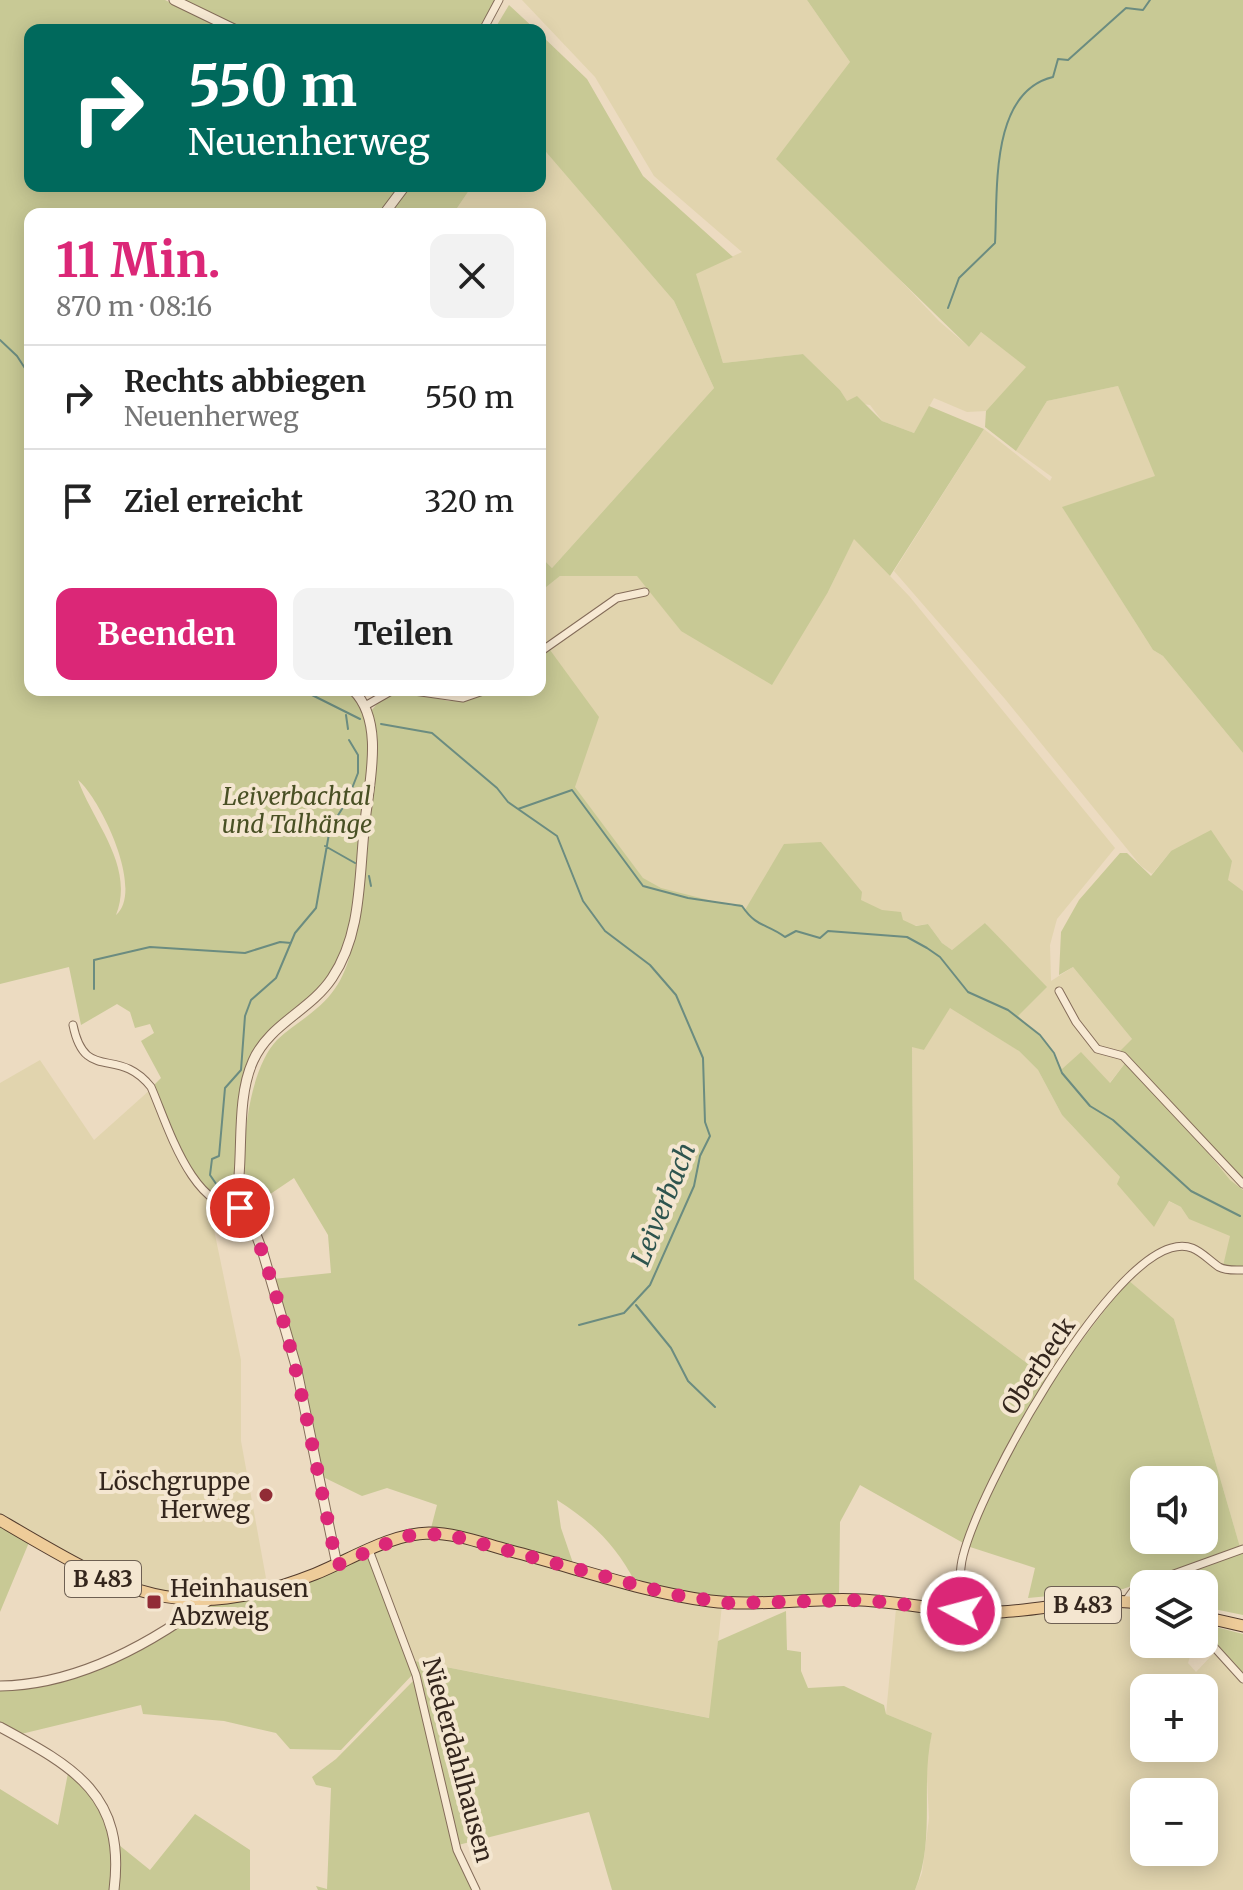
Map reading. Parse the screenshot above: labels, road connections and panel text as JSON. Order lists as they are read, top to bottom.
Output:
{
  "streets": {
    "main road": ["B 483"],
    "street": ["Oberbeck", "Niederdahlhausen"]
  },
  "crossings": [
    ["Oberbeck", "B 483"],
    ["B 483", "Niederdahlhausen"]
  ],
  "water": ["Leiverbach"],
  "parks": ["Leiverbachtal und Talhänge"],
  "places": {
    "other": ["Löschgruppe Herweg"],
    "transit": ["Heinhausen Abzweig"]
  },
  "page": {
    "turn": ["550 m", "Neuenherweg"],
    "heading": ["11 Min.", "870 m · 08:16"],
    "list": [
      {
        "name": "Rechts abbiegen",
        "note": "Neuenherweg",
        "value": "550 m"
      },
      {
        "name": "Ziel erreicht",
        "value": "320 m"
      }
    ],
    "buttons": ["Beenden", "Teilen"],
    "map_buttons": ["+", "−"]
  }
}
